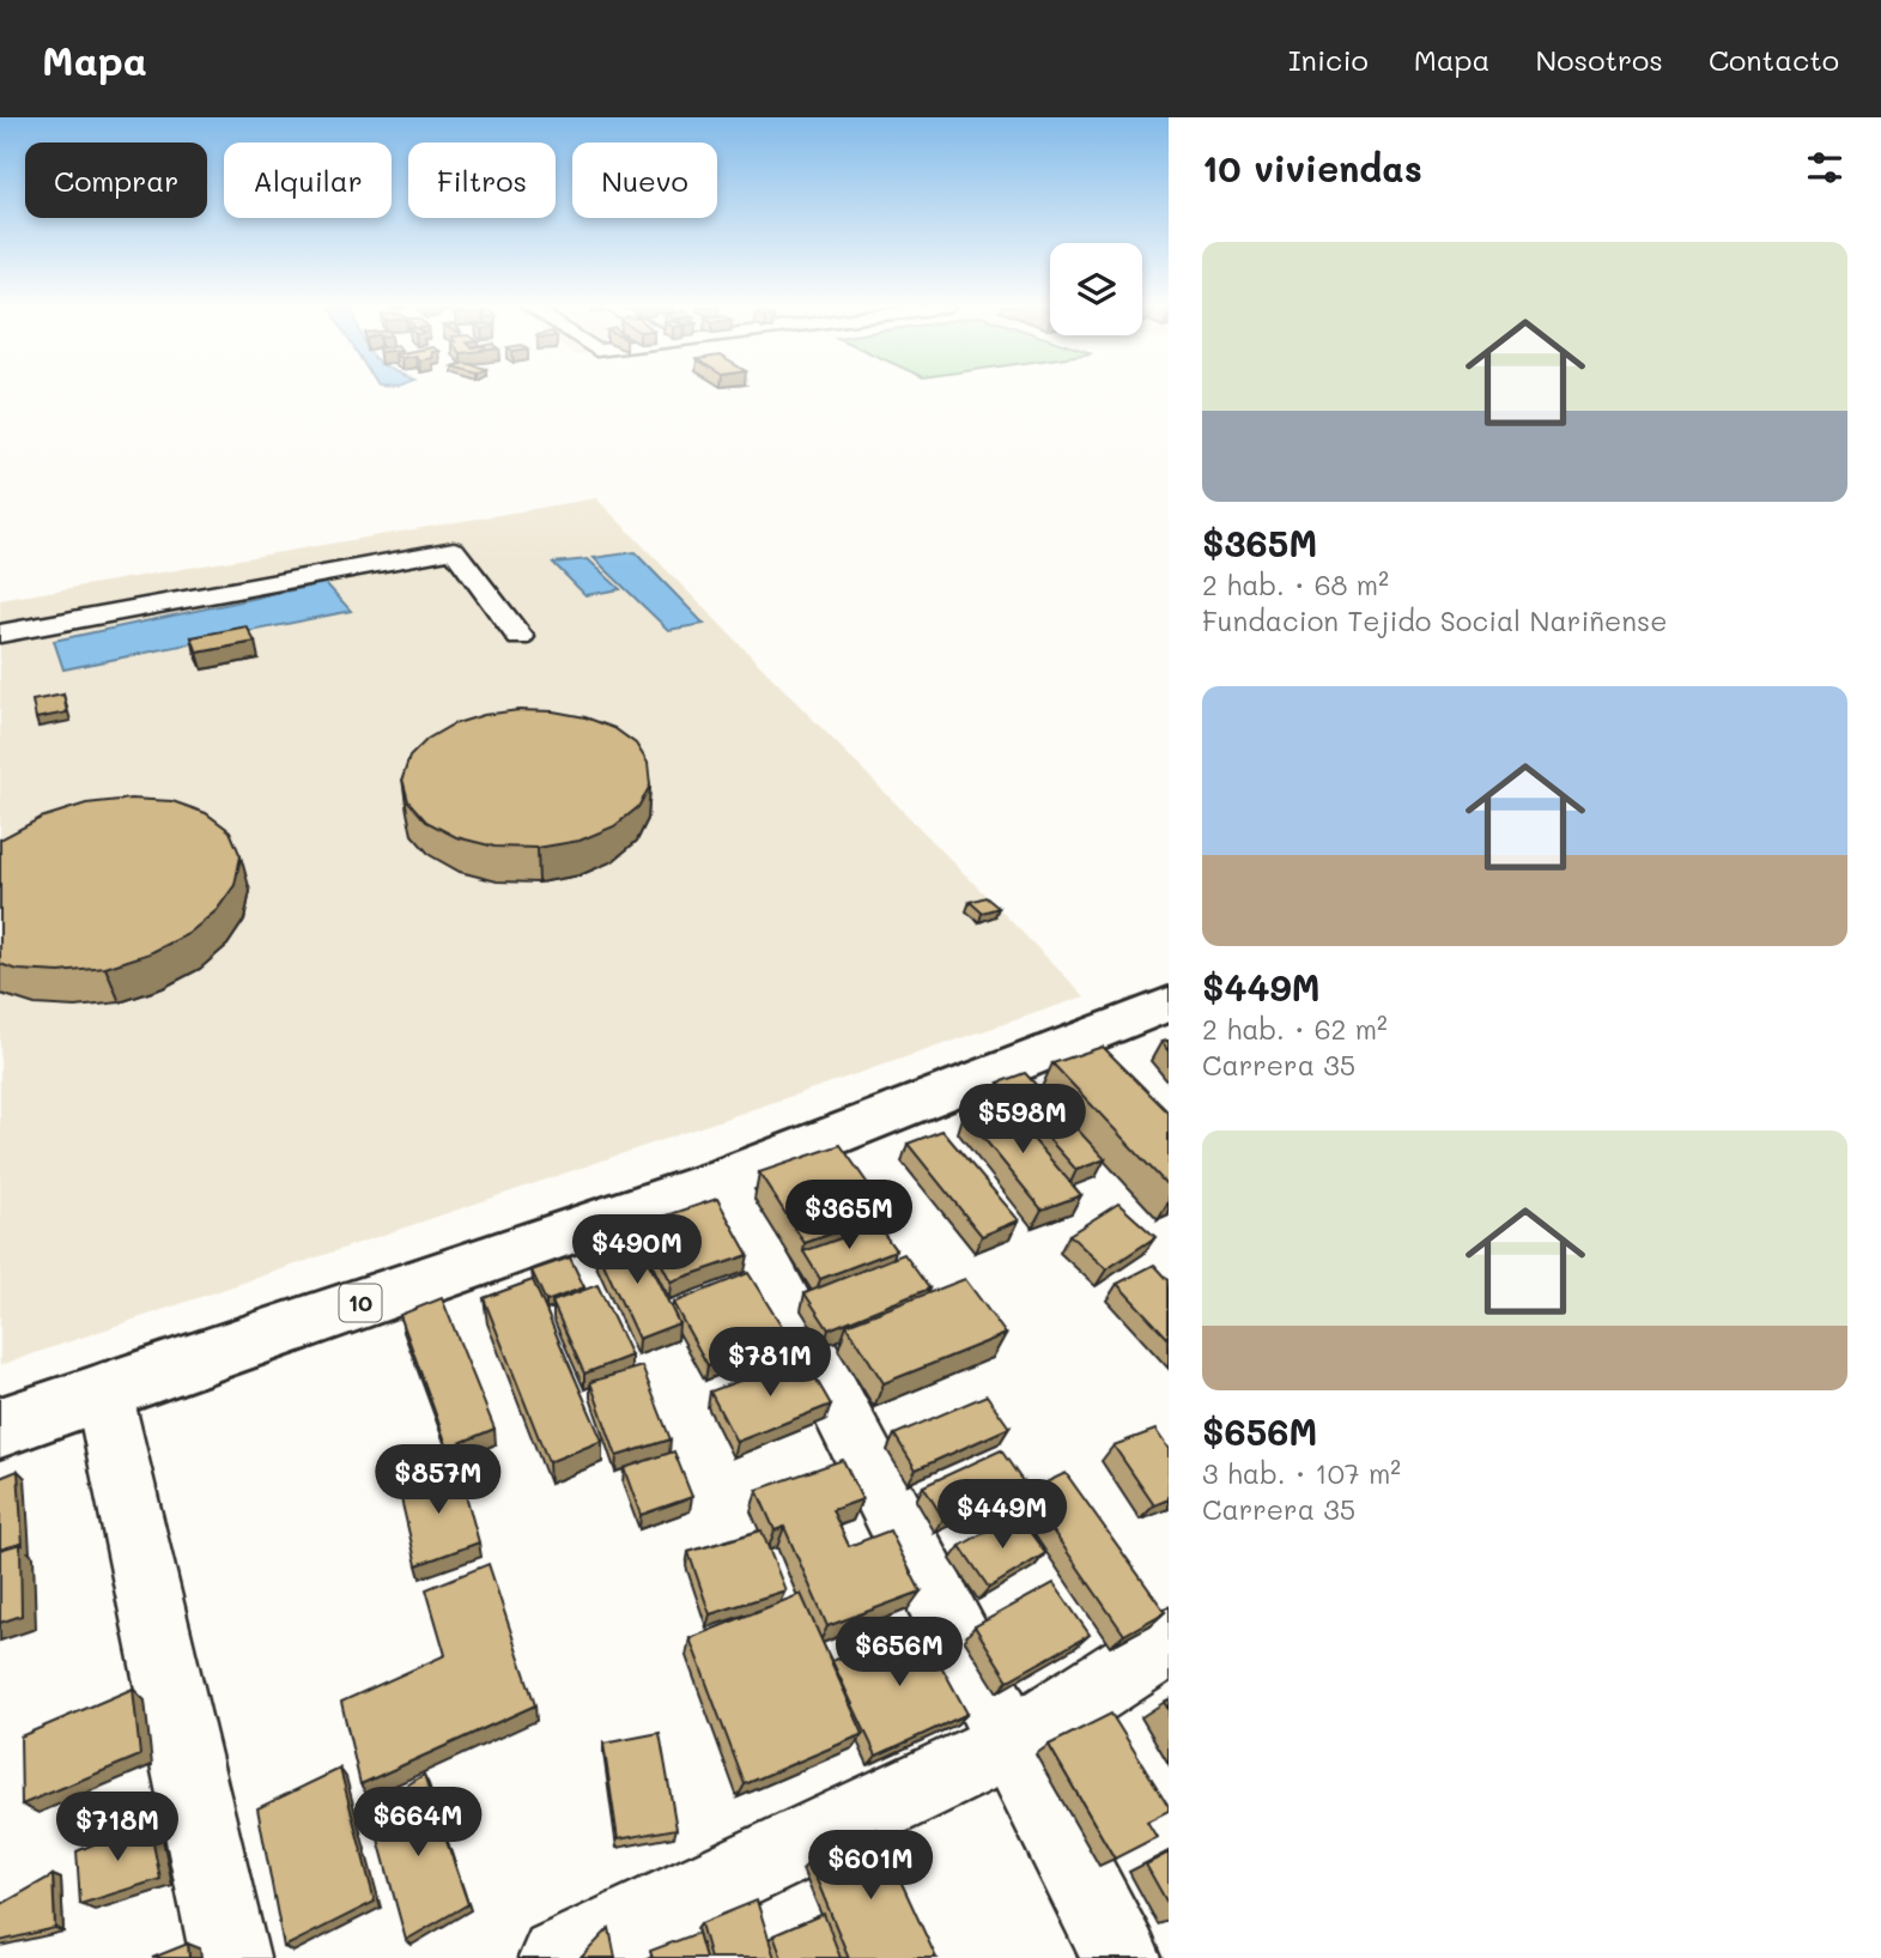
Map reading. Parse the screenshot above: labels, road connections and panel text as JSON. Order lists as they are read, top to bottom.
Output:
{
  "streets": {
    "main road": ["10"]
  },
  "page": {
    "header": "Mapa",
    "nav": [
      "Inicio",
      "Mapa",
      "Nosotros",
      "Contacto"
    ],
    "heading": "10 viviendas",
    "chip": [
      "Comprar",
      "Alquilar",
      "Filtros",
      "Nuevo"
    ],
    "list": [
      {
        "name": "$365M",
        "note": "2 hab. · 68 m² · Fundacion Tejido Social Nariñense"
      },
      {
        "name": "$449M",
        "note": "2 hab. · 62 m² · Carrera 35"
      },
      {
        "name": "$656M",
        "note": "3 hab. · 107 m² · Carrera 35"
      }
    ],
    "price": [
      "$598M",
      "$365M",
      "$490M",
      "$781M",
      "$857M",
      "$449M",
      "$656M",
      "$664M",
      "$718M",
      "$601M"
    ]
  }
}
